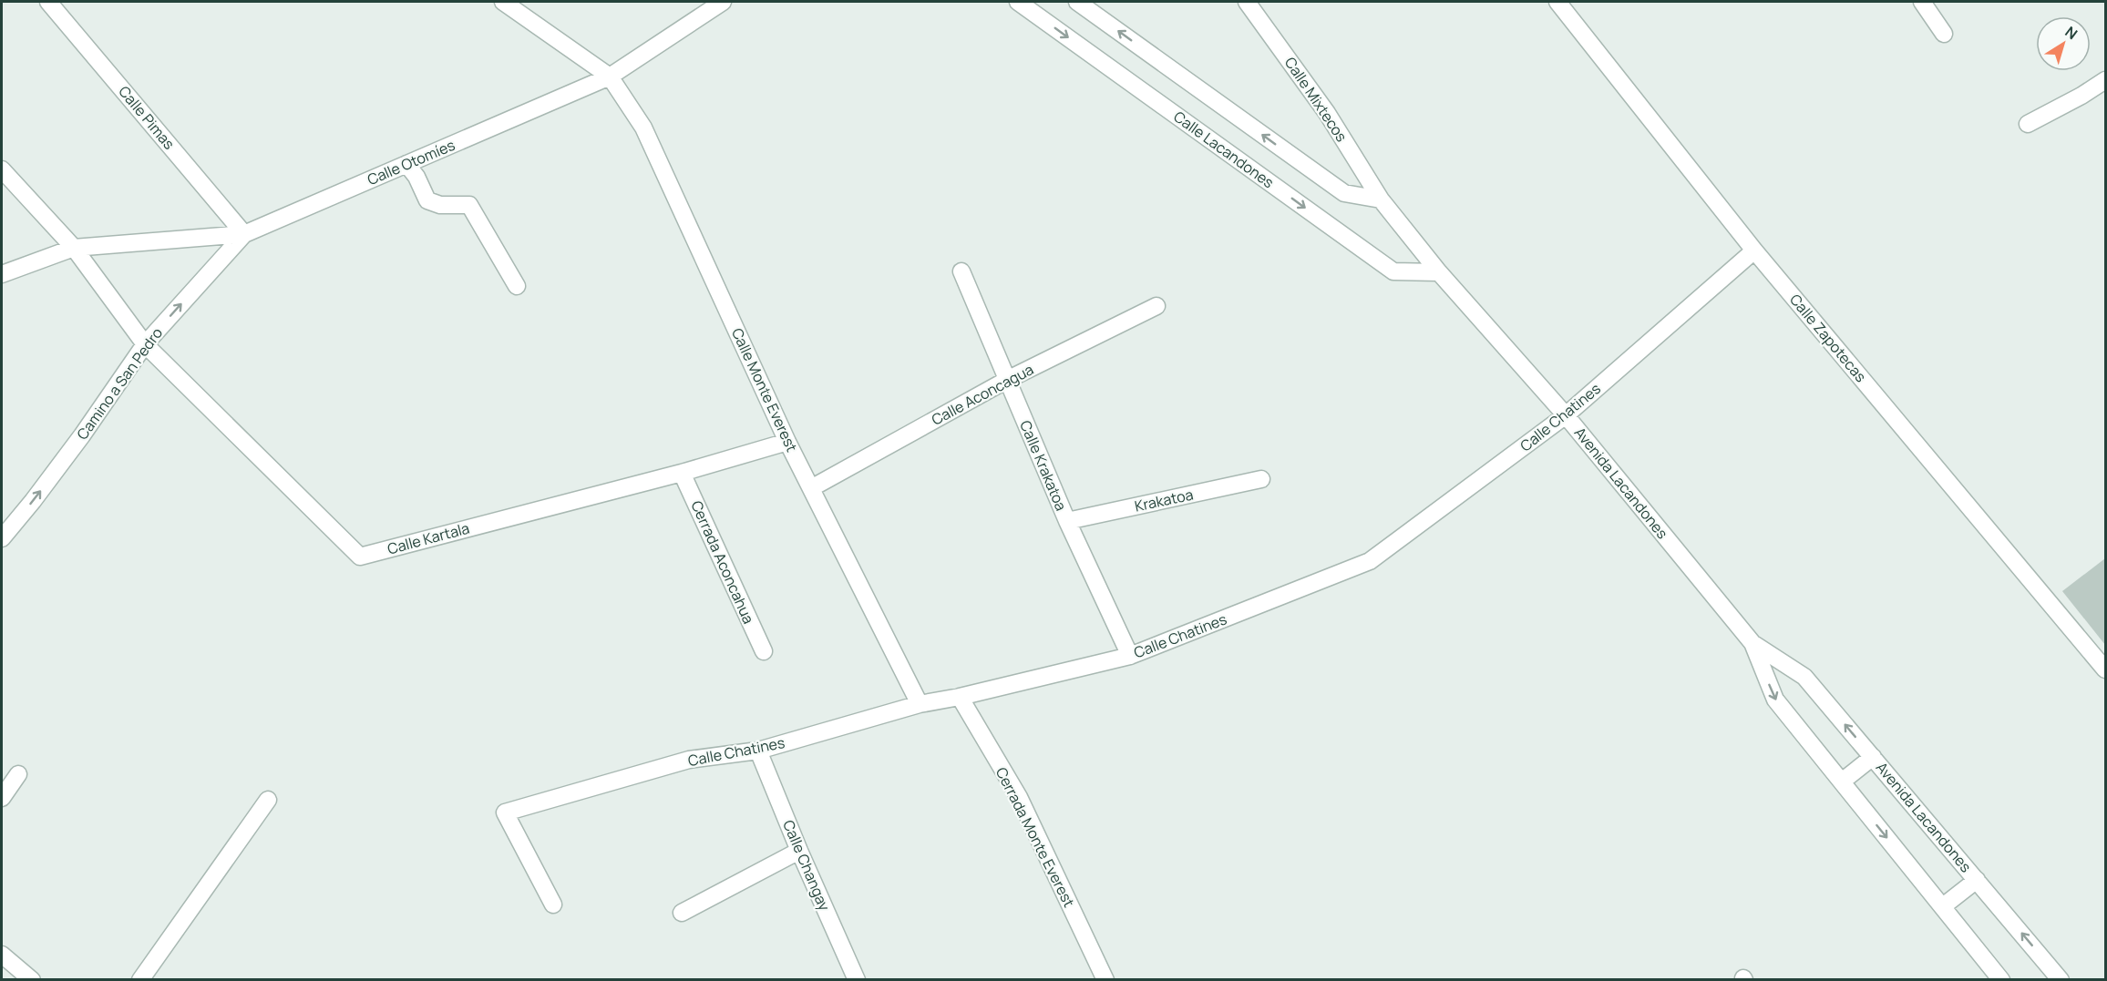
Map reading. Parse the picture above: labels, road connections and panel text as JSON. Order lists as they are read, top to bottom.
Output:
{
  "streets": {
    "street": [
      "Calle Mixtecos",
      "Calle Pimas",
      "Calle Lacandones",
      "Calle Otomíes",
      "Calle Zapotecas",
      "Camino a San Pedro",
      "Calle Monte Everest",
      "Calle Aconcagua",
      "Calle Chatines",
      "Calle Krakatoa",
      "Avenida Lacandones",
      "Krakatoa",
      "Calle Kartala",
      "Cerrada Aconcahua",
      "Cerrada Monte Everest",
      "Calle Changay"
    ]
  },
  "crossings": [
    ["Calle Mixtecos", "Avenida Lacandones"],
    ["Calle Pimas", "Calle Otomíes"],
    ["Calle Pimas", "Camino a San Pedro"],
    ["Calle Lacandones", "Avenida Lacandones"],
    ["Calle Otomíes", "Camino a San Pedro"],
    ["Calle Otomíes", "Calle Monte Everest"],
    ["Calle Zapotecas", "Calle Chatines"],
    ["Camino a San Pedro", "Calle Kartala"],
    ["Calle Monte Everest", "Calle Aconcagua"],
    ["Calle Monte Everest", "Calle Chatines"],
    ["Calle Monte Everest", "Calle Kartala"],
    ["Calle Aconcagua", "Calle Krakatoa"],
    ["Calle Chatines", "Calle Krakatoa"],
    ["Calle Chatines", "Avenida Lacandones"],
    ["Calle Chatines", "Cerrada Monte Everest"],
    ["Calle Chatines", "Calle Changay"],
    ["Calle Krakatoa", "Krakatoa"],
    ["Calle Kartala", "Cerrada Aconcahua"]
  ],
  "one_way": ["Camino a San Pedro"],
  "north": "top right"
}
